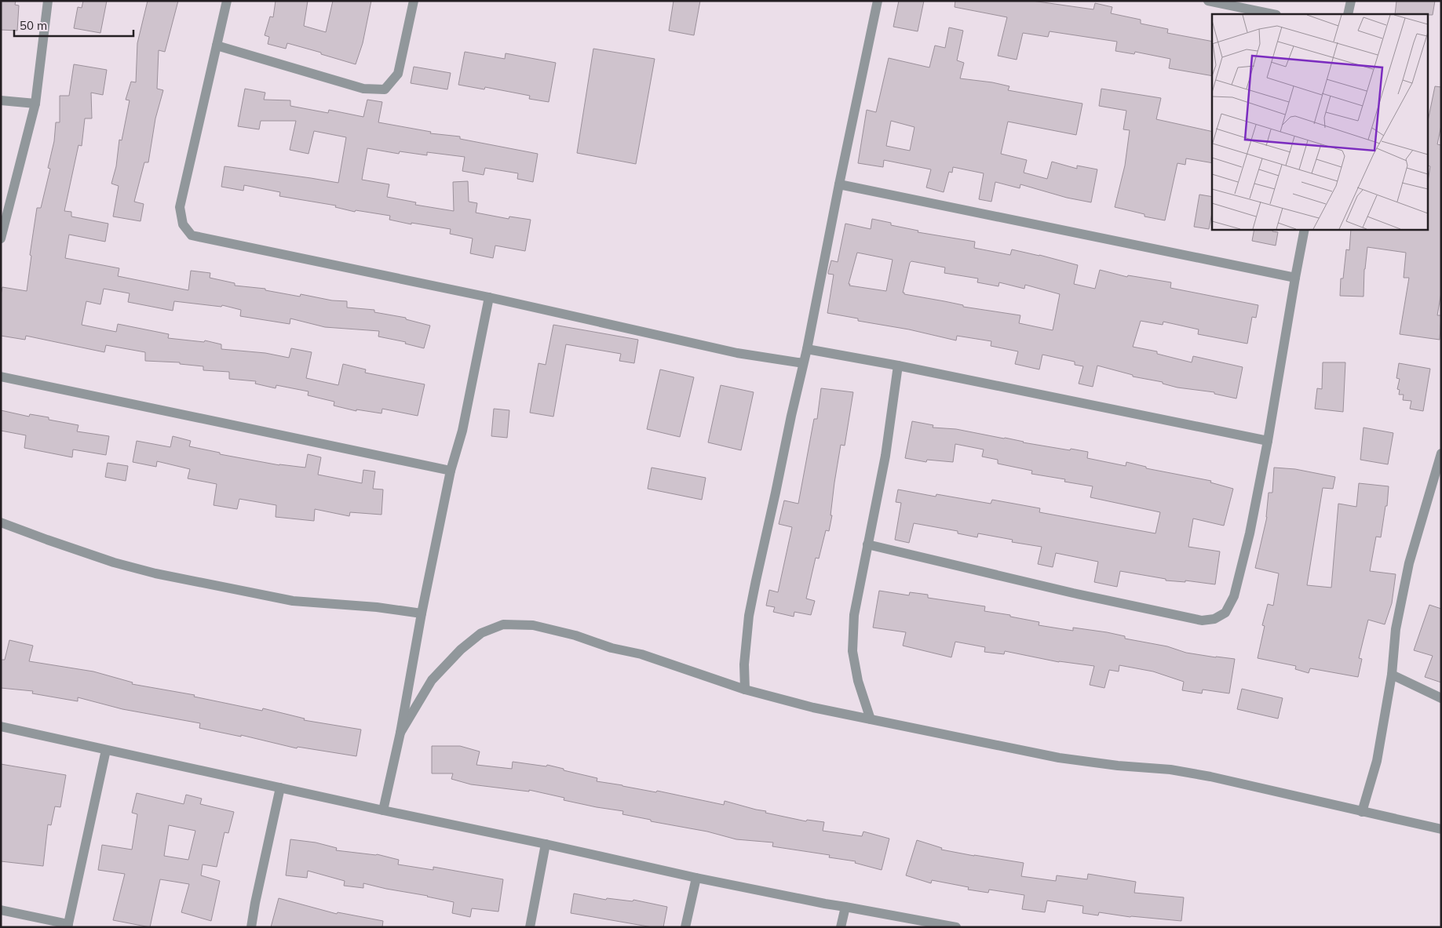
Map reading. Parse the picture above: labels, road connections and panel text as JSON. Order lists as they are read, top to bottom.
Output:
{
  "scale_bar": "50 m"
}
